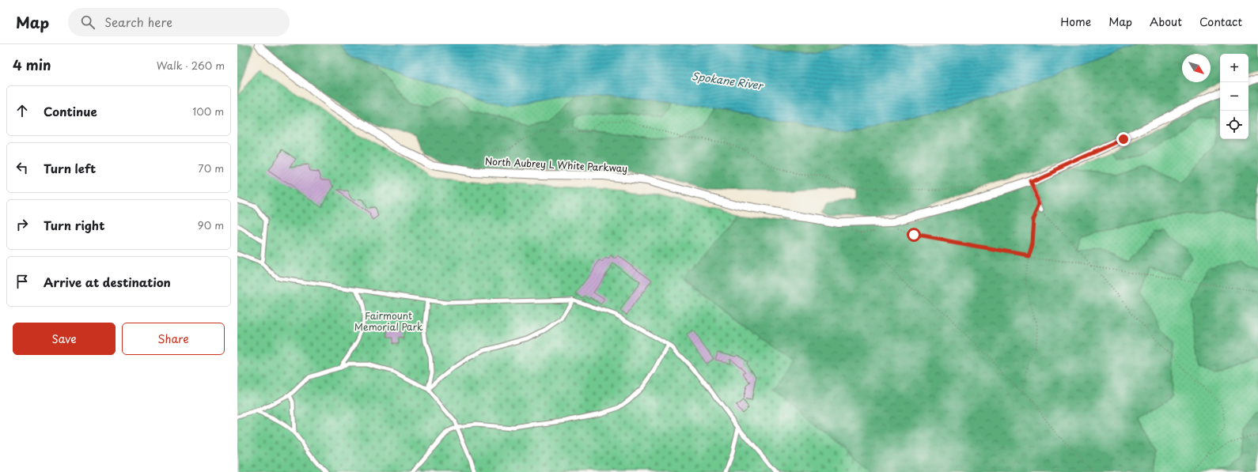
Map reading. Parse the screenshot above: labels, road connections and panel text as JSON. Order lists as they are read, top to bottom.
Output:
{
  "streets": {
    "street": ["North Aubrey L White Parkway"]
  },
  "water": ["Spokane River"],
  "parks": ["Fairmount Memorial Park"],
  "north": "bottom right",
  "page": {
    "header": "Map",
    "search": "Search here",
    "nav": [
      "Home",
      "Map",
      "About",
      "Contact"
    ],
    "heading": ["4 min", "Walk · 260 m"],
    "map_buttons": ["+", "−"],
    "list": [
      ["Continue", "100 m"],
      ["Turn left", "70 m"],
      ["Turn right", "90 m"],
      "Arrive at destination"
    ],
    "buttons": ["Save", "Share"]
  }
}
